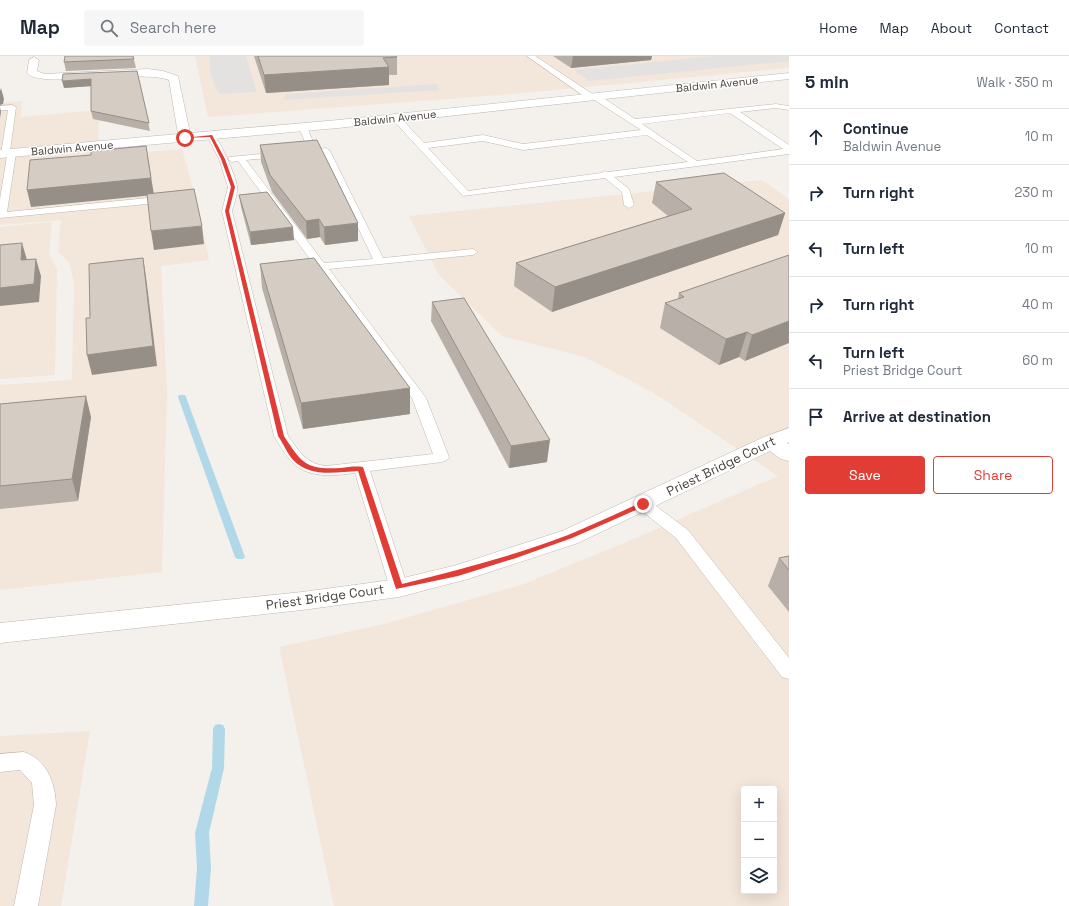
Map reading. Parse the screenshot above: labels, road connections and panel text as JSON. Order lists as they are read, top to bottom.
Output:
{
  "streets": {
    "street": ["Baldwin Avenue", "Priest Bridge Court"]
  },
  "page": {
    "header": "Map",
    "search": "Search here",
    "nav": [
      "Home",
      "Map",
      "About",
      "Contact"
    ],
    "heading": ["5 min", "Walk · 350 m"],
    "list": [
      ["Continue", "Baldwin Avenue", "10 m"],
      ["Turn right", "230 m"],
      ["Turn left", "10 m"],
      ["Turn right", "40 m"],
      ["Turn left", "Priest Bridge Court", "60 m"],
      "Arrive at destination"
    ],
    "buttons": ["Save", "Share"],
    "map_buttons": ["+", "−"]
  }
}
